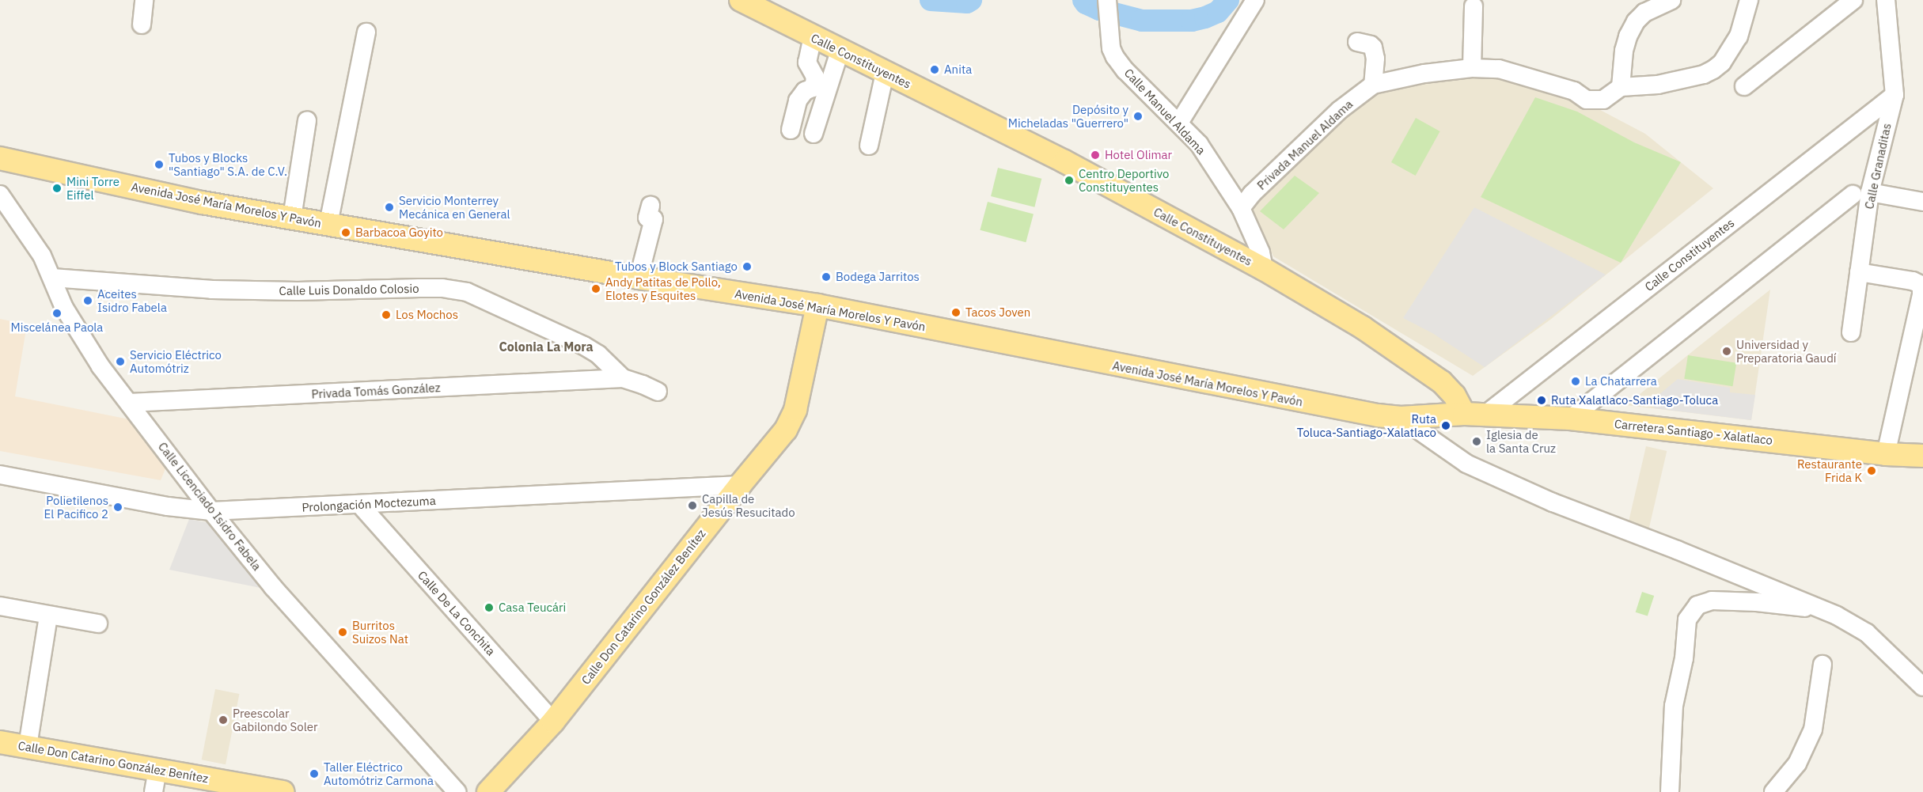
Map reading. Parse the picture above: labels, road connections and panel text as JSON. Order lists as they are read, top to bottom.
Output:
{
  "streets": {
    "main road": [
      "Calle Constituyentes",
      "Avenida José María Morelos Y Pavón",
      "Carretera Santiago - Xalatlaco",
      "Calle Don Catarino González Benítez"
    ],
    "street": [
      "Calle Manuel Aldama",
      "Privada Manuel Aldama",
      "Calle Granaditas",
      "Calle Luis Donaldo Colosio",
      "Privada Tomás González",
      "Prolongación Moctezuma",
      "Calle Licenciado Isidro Fabela",
      "Calle De La Conchita"
    ]
  },
  "crossings": [
    ["Calle Constituyentes", "Calle Manuel Aldama"],
    ["Calle Constituyentes", "Calle Granaditas"],
    ["Calle Constituyentes", "Avenida José María Morelos Y Pavón"],
    ["Calle Constituyentes", "Carretera Santiago - Xalatlaco"],
    ["Calle Manuel Aldama", "Privada Manuel Aldama"],
    ["Avenida José María Morelos Y Pavón", "Carretera Santiago - Xalatlaco"],
    ["Avenida José María Morelos Y Pavón", "Calle Don Catarino González Benítez"],
    ["Calle Luis Donaldo Colosio", "Privada Tomás González"],
    ["Calle Luis Donaldo Colosio", "Calle Licenciado Isidro Fabela"],
    ["Privada Tomás González", "Calle Licenciado Isidro Fabela"],
    ["Prolongación Moctezuma", "Calle Licenciado Isidro Fabela"],
    ["Prolongación Moctezuma", "Calle Don Catarino González Benítez"],
    ["Prolongación Moctezuma", "Calle De La Conchita"],
    ["Calle Don Catarino González Benítez", "Calle De La Conchita"]
  ],
  "districts": ["Colonia La Mora"],
  "places": [
    "Anita",
    "Depósito y Micheladas \"Guerrero\"",
    "Hotel Olimar",
    "Tubos y Blocks \"Santiago\" S.A. de C.V.",
    "Centro Deportivo Constituyentes",
    "Mini Torre Eiffel",
    "Servicio Monterrey Mecánica en General",
    "Barbacoa Goyito",
    "Tubos y Block Santiago",
    "Bodega Jarritos",
    "Andy Patitas de Pollo, Elotes y Esquites",
    "Aceites Isidro Fabela",
    "Tacos Joven",
    "Miscelánea Paola",
    "Los Mochos",
    "Universidad y Preparatoria Gaudí",
    "Servicio Eléctrico Automótriz",
    "La Chatarrera",
    "Ruta Xalatlaco-Santiago-Toluca",
    "Ruta Toluca-Santiago-Xalatlaco",
    "Iglesia de la Santa Cruz",
    "Restaurante Frida K",
    "Capilla de Jesús Resucitado",
    "Polietilenos El Pacifico 2",
    "Casa Teucári",
    "Burritos Suizos Nat",
    "Preescolar Gabilondo Soler",
    "Taller Eléctrico Automótriz Carmona"
  ]
}
